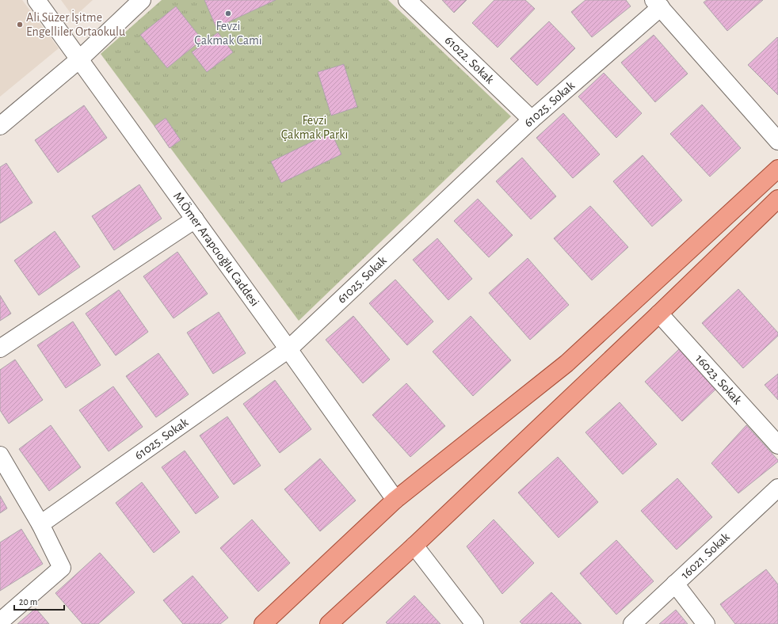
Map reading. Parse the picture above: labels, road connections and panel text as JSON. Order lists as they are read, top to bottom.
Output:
{
  "streets": {
    "street": [
      "61022. Sokak",
      "61025. Sokak",
      "M.Ömer Arapcıoğlu Caddesi",
      "16023. Sokak",
      "16021. Sokak"
    ]
  },
  "crossings": [
    ["61022. Sokak", "61025. Sokak"],
    ["61025. Sokak", "M.Ömer Arapcıoğlu Caddesi"]
  ],
  "parks": ["Fevzi Çakmak Parkı"],
  "places": ["Fevzi Çakmak Cami", "Ali Süzer İşitme Engelliler Ortaokulu"],
  "scale_bar": "20 m"
}
